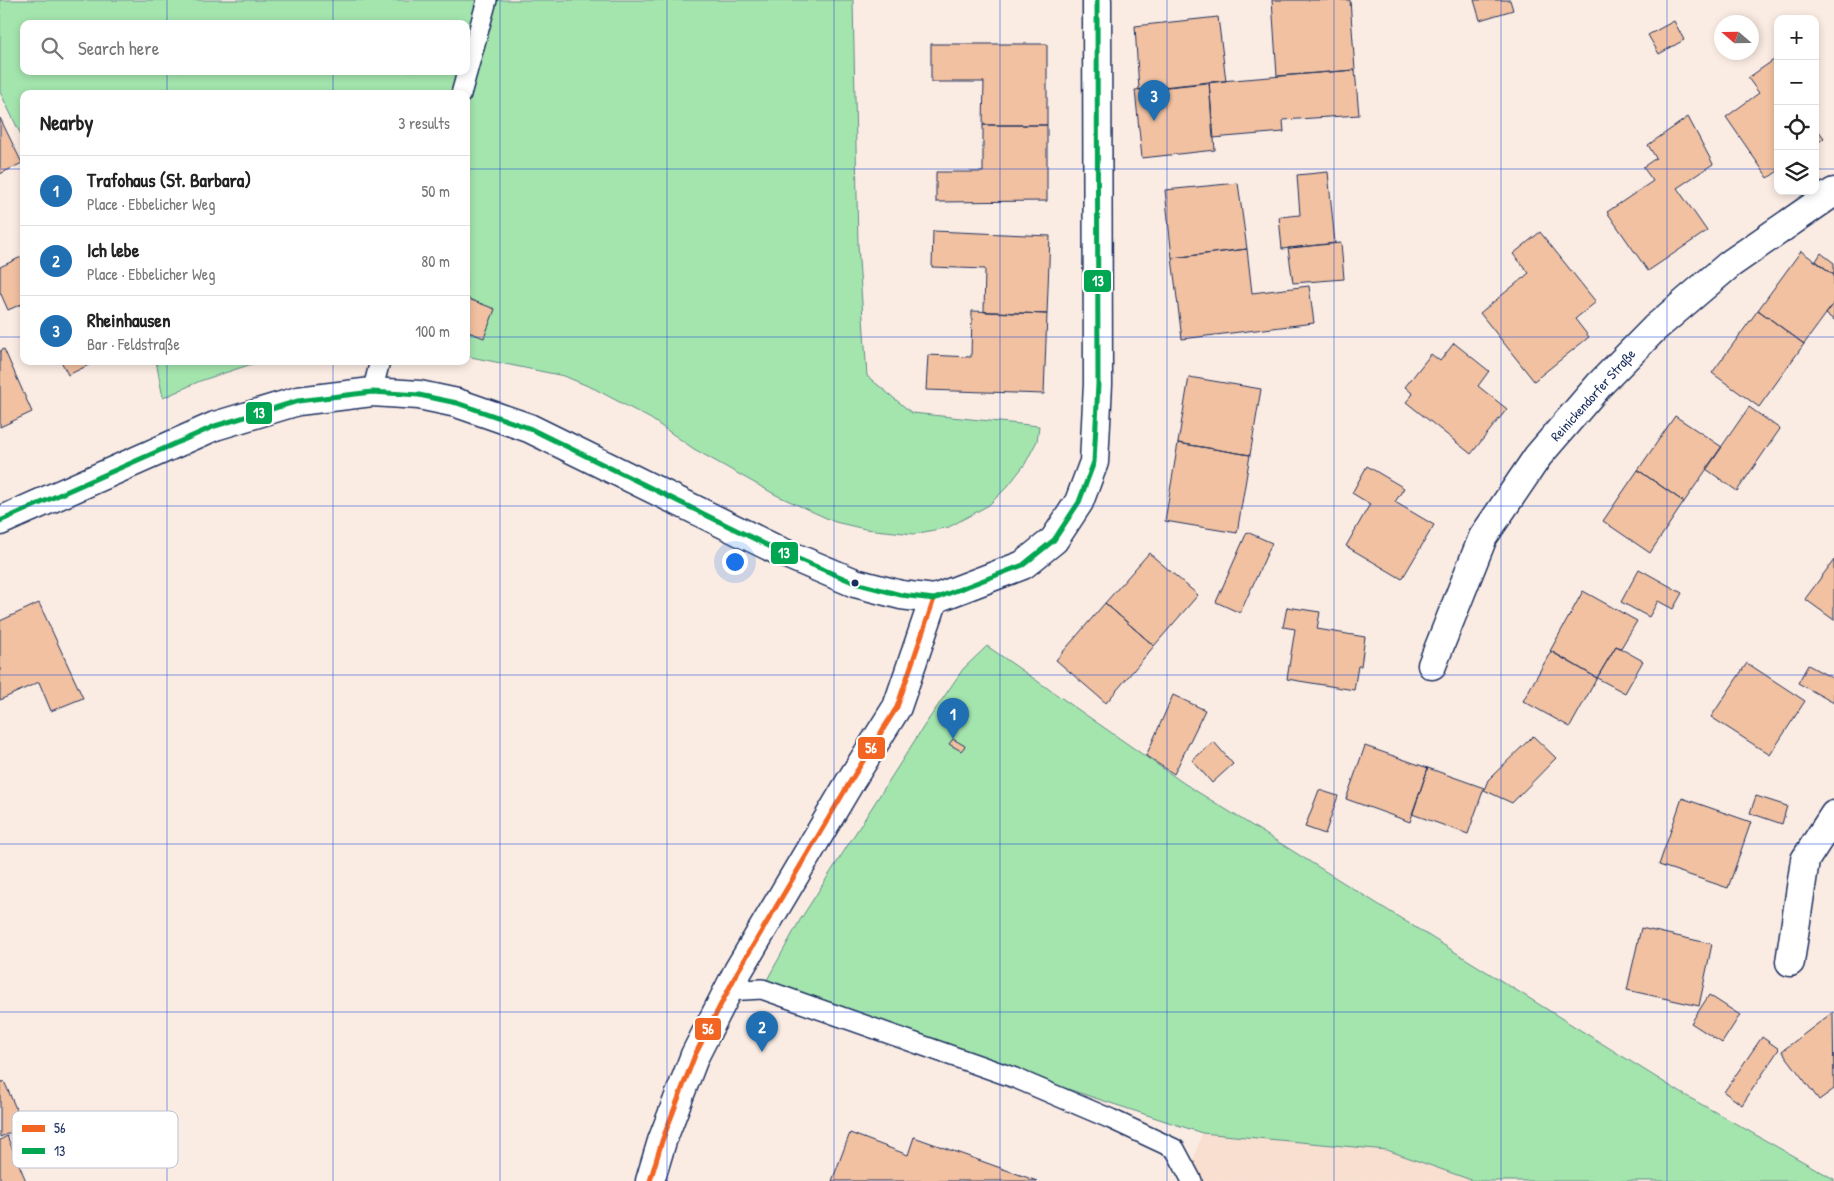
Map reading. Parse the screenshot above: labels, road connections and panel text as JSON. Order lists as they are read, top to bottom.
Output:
{
  "streets": {
    "main road": ["Reinickendorfer Straße"]
  },
  "lines": ["transit line 13", "transit line 56"],
  "legend": ["56", "13"],
  "north": "left",
  "page": {
    "map_buttons": ["+", "−"],
    "search": "Search here",
    "pins": ["3", "1", "2"],
    "heading": ["Nearby", "3 results"],
    "list": [
      {
        "mark": "1",
        "name": "Trafohaus (St. Barbara)",
        "note": "Place · Ebbelicher Weg",
        "value": "50 m"
      },
      {
        "mark": "2",
        "name": "Ich lebe",
        "note": "Place · Ebbelicher Weg",
        "value": "80 m"
      },
      {
        "mark": "3",
        "name": "Rheinhausen",
        "note": "Bar · Feldstraße",
        "value": "100 m"
      }
    ]
  }
}
